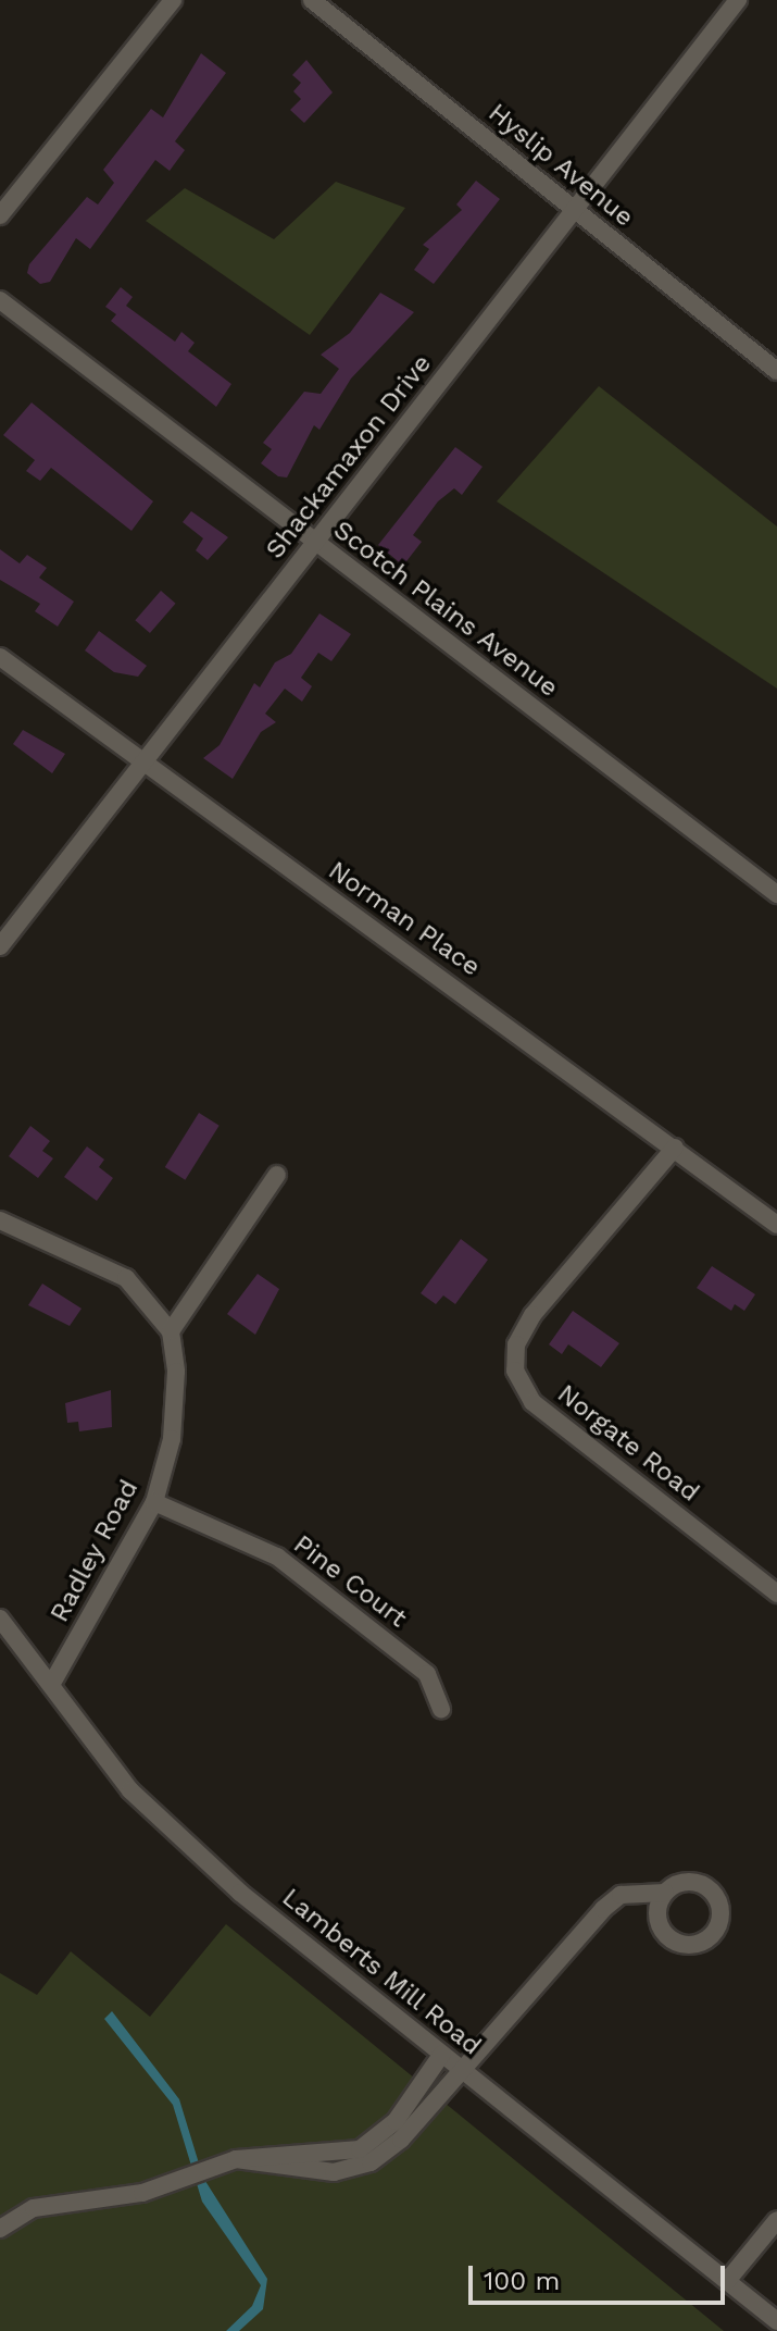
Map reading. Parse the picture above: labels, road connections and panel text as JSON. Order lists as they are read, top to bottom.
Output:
{
  "streets": {
    "street": [
      "Hyslip Avenue",
      "Shackamaxon Drive",
      "Scotch Plains Avenue",
      "Norman Place",
      "Norgate Road",
      "Radley Road",
      "Pine Court",
      "Lamberts Mill Road"
    ]
  },
  "crossings": [
    ["Hyslip Avenue", "Shackamaxon Drive"],
    ["Shackamaxon Drive", "Scotch Plains Avenue"],
    ["Shackamaxon Drive", "Norman Place"],
    ["Norman Place", "Norgate Road"],
    ["Radley Road", "Pine Court"],
    ["Radley Road", "Lamberts Mill Road"]
  ],
  "scale_bar": "100 m"
}
